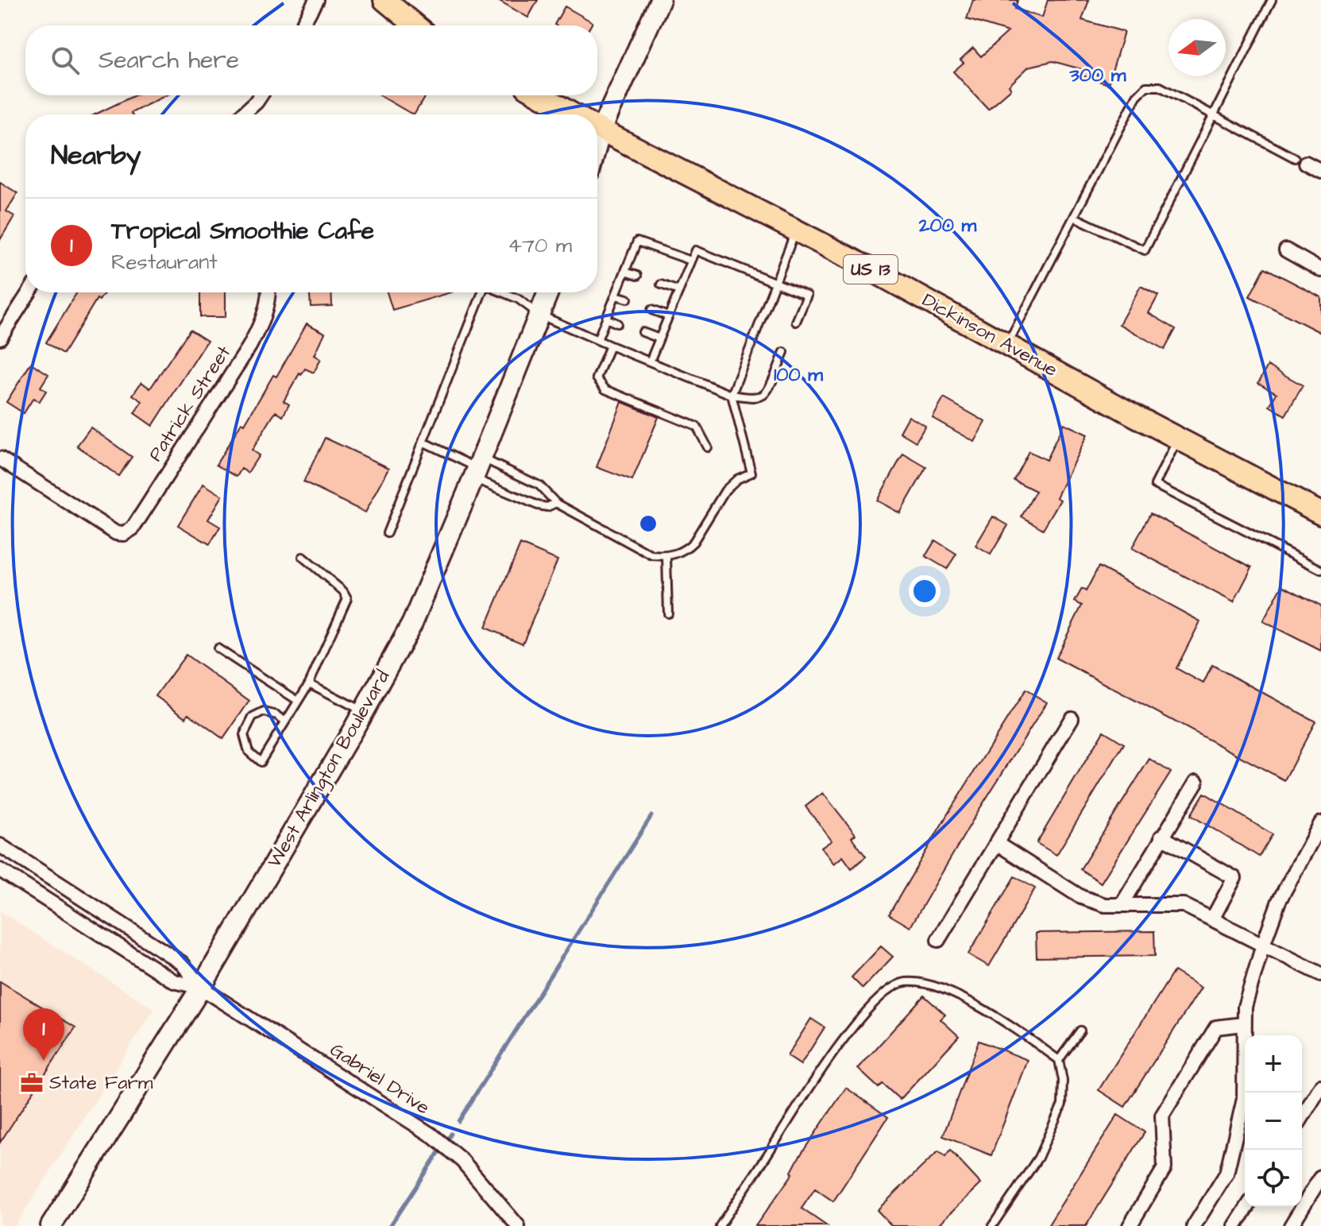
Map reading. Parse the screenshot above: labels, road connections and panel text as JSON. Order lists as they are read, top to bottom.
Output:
{
  "streets": {
    "main road": ["US 13", "Dickinson Avenue", "West Arlington Boulevard"],
    "street": ["Patrick Street", "Gabriel Drive"]
  },
  "crossings": [
    ["West Arlington Boulevard", "Gabriel Drive"]
  ],
  "places": {
    "office": ["State Farm"]
  },
  "north": "left",
  "page": {
    "search": "Search here",
    "heading": "Nearby",
    "list": [
      {
        "mark": "1",
        "name": "Tropical Smoothie Cafe",
        "note": "Restaurant",
        "value": "470 m"
      }
    ],
    "pins": "1",
    "map_buttons": ["+", "−"]
  },
  "rings": ["300 m", "200 m", "100 m"]
}
